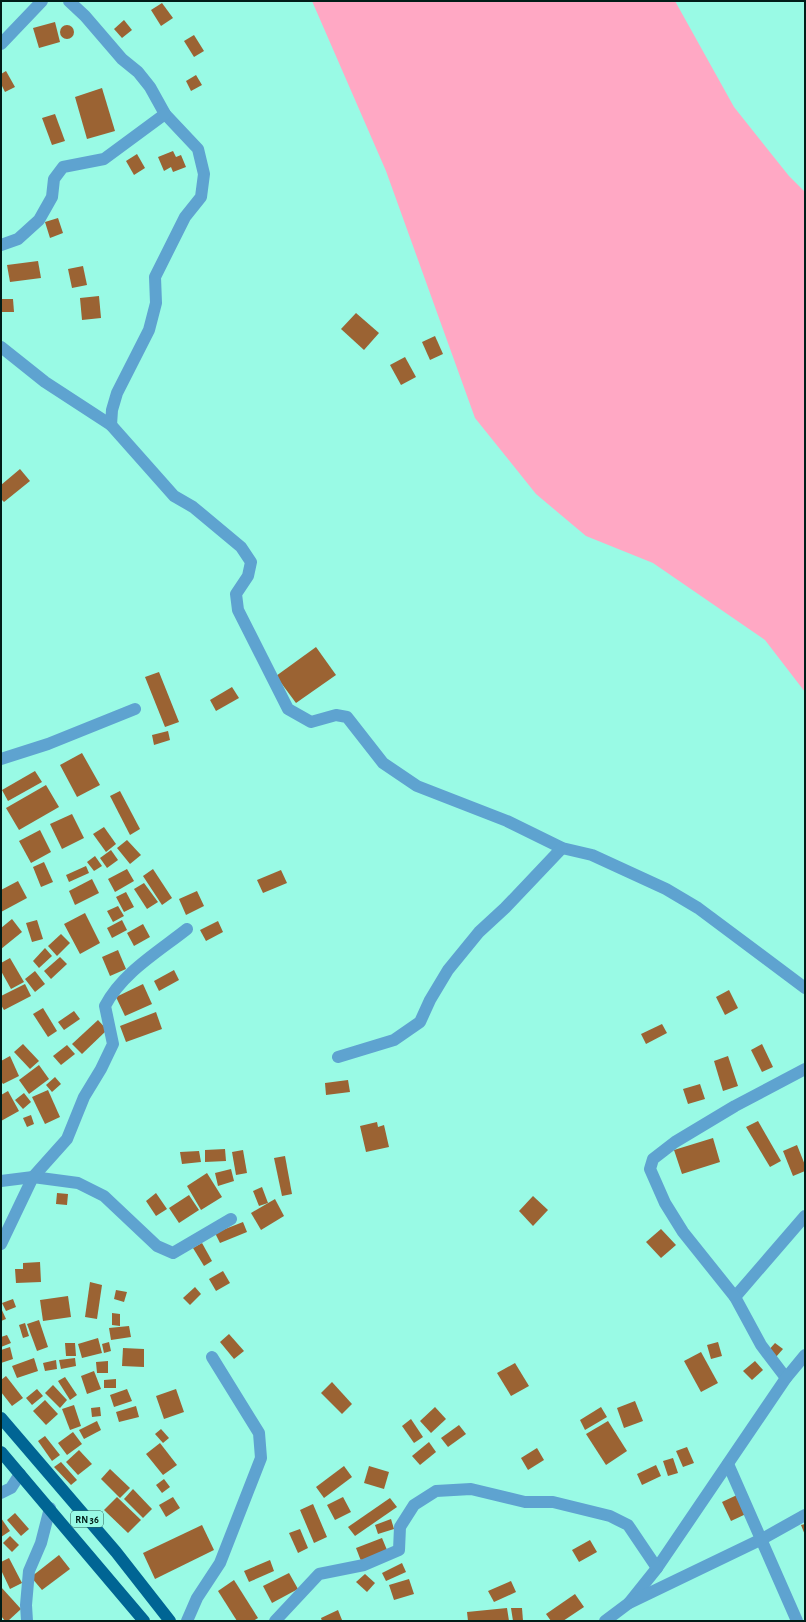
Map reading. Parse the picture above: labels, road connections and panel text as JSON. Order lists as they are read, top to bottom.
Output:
{
  "streets": {
    "main road": ["RN 36"]
  }
}
